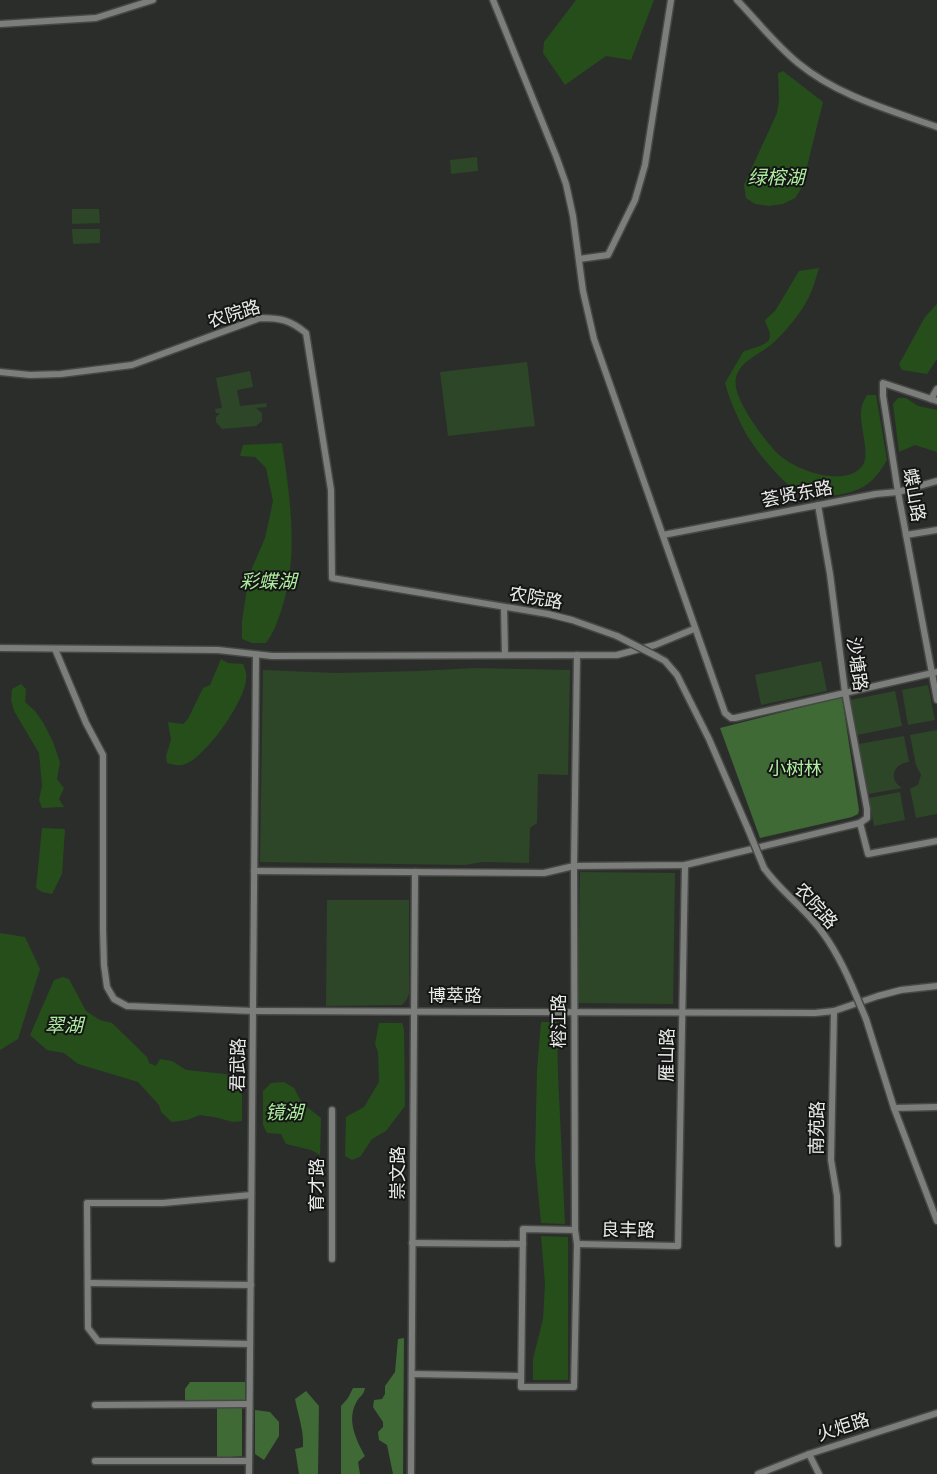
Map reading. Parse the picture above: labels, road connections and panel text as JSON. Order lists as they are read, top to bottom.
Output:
{
  "streets": {
    "street": [
      "农院路",
      "荟贤东路",
      "蝶山路",
      "沙塘路",
      "博萃路",
      "榕江路",
      "雁山路",
      "君武路",
      "南苑路",
      "崇文路",
      "育才路",
      "良丰路",
      "火炬路"
    ]
  },
  "crossings": [
    ["荟贤东路", "蝶山路"],
    ["荟贤东路", "沙塘路"],
    ["博萃路", "榕江路"],
    ["博萃路", "雁山路"],
    ["博萃路", "君武路"],
    ["博萃路", "南苑路"],
    ["博萃路", "崇文路"],
    ["榕江路", "良丰路"],
    ["雁山路", "良丰路"]
  ],
  "water": [
    "绿榕湖",
    "彩蝶湖",
    "翠湖",
    "镜湖"
  ],
  "parks": ["小树林"]
}
